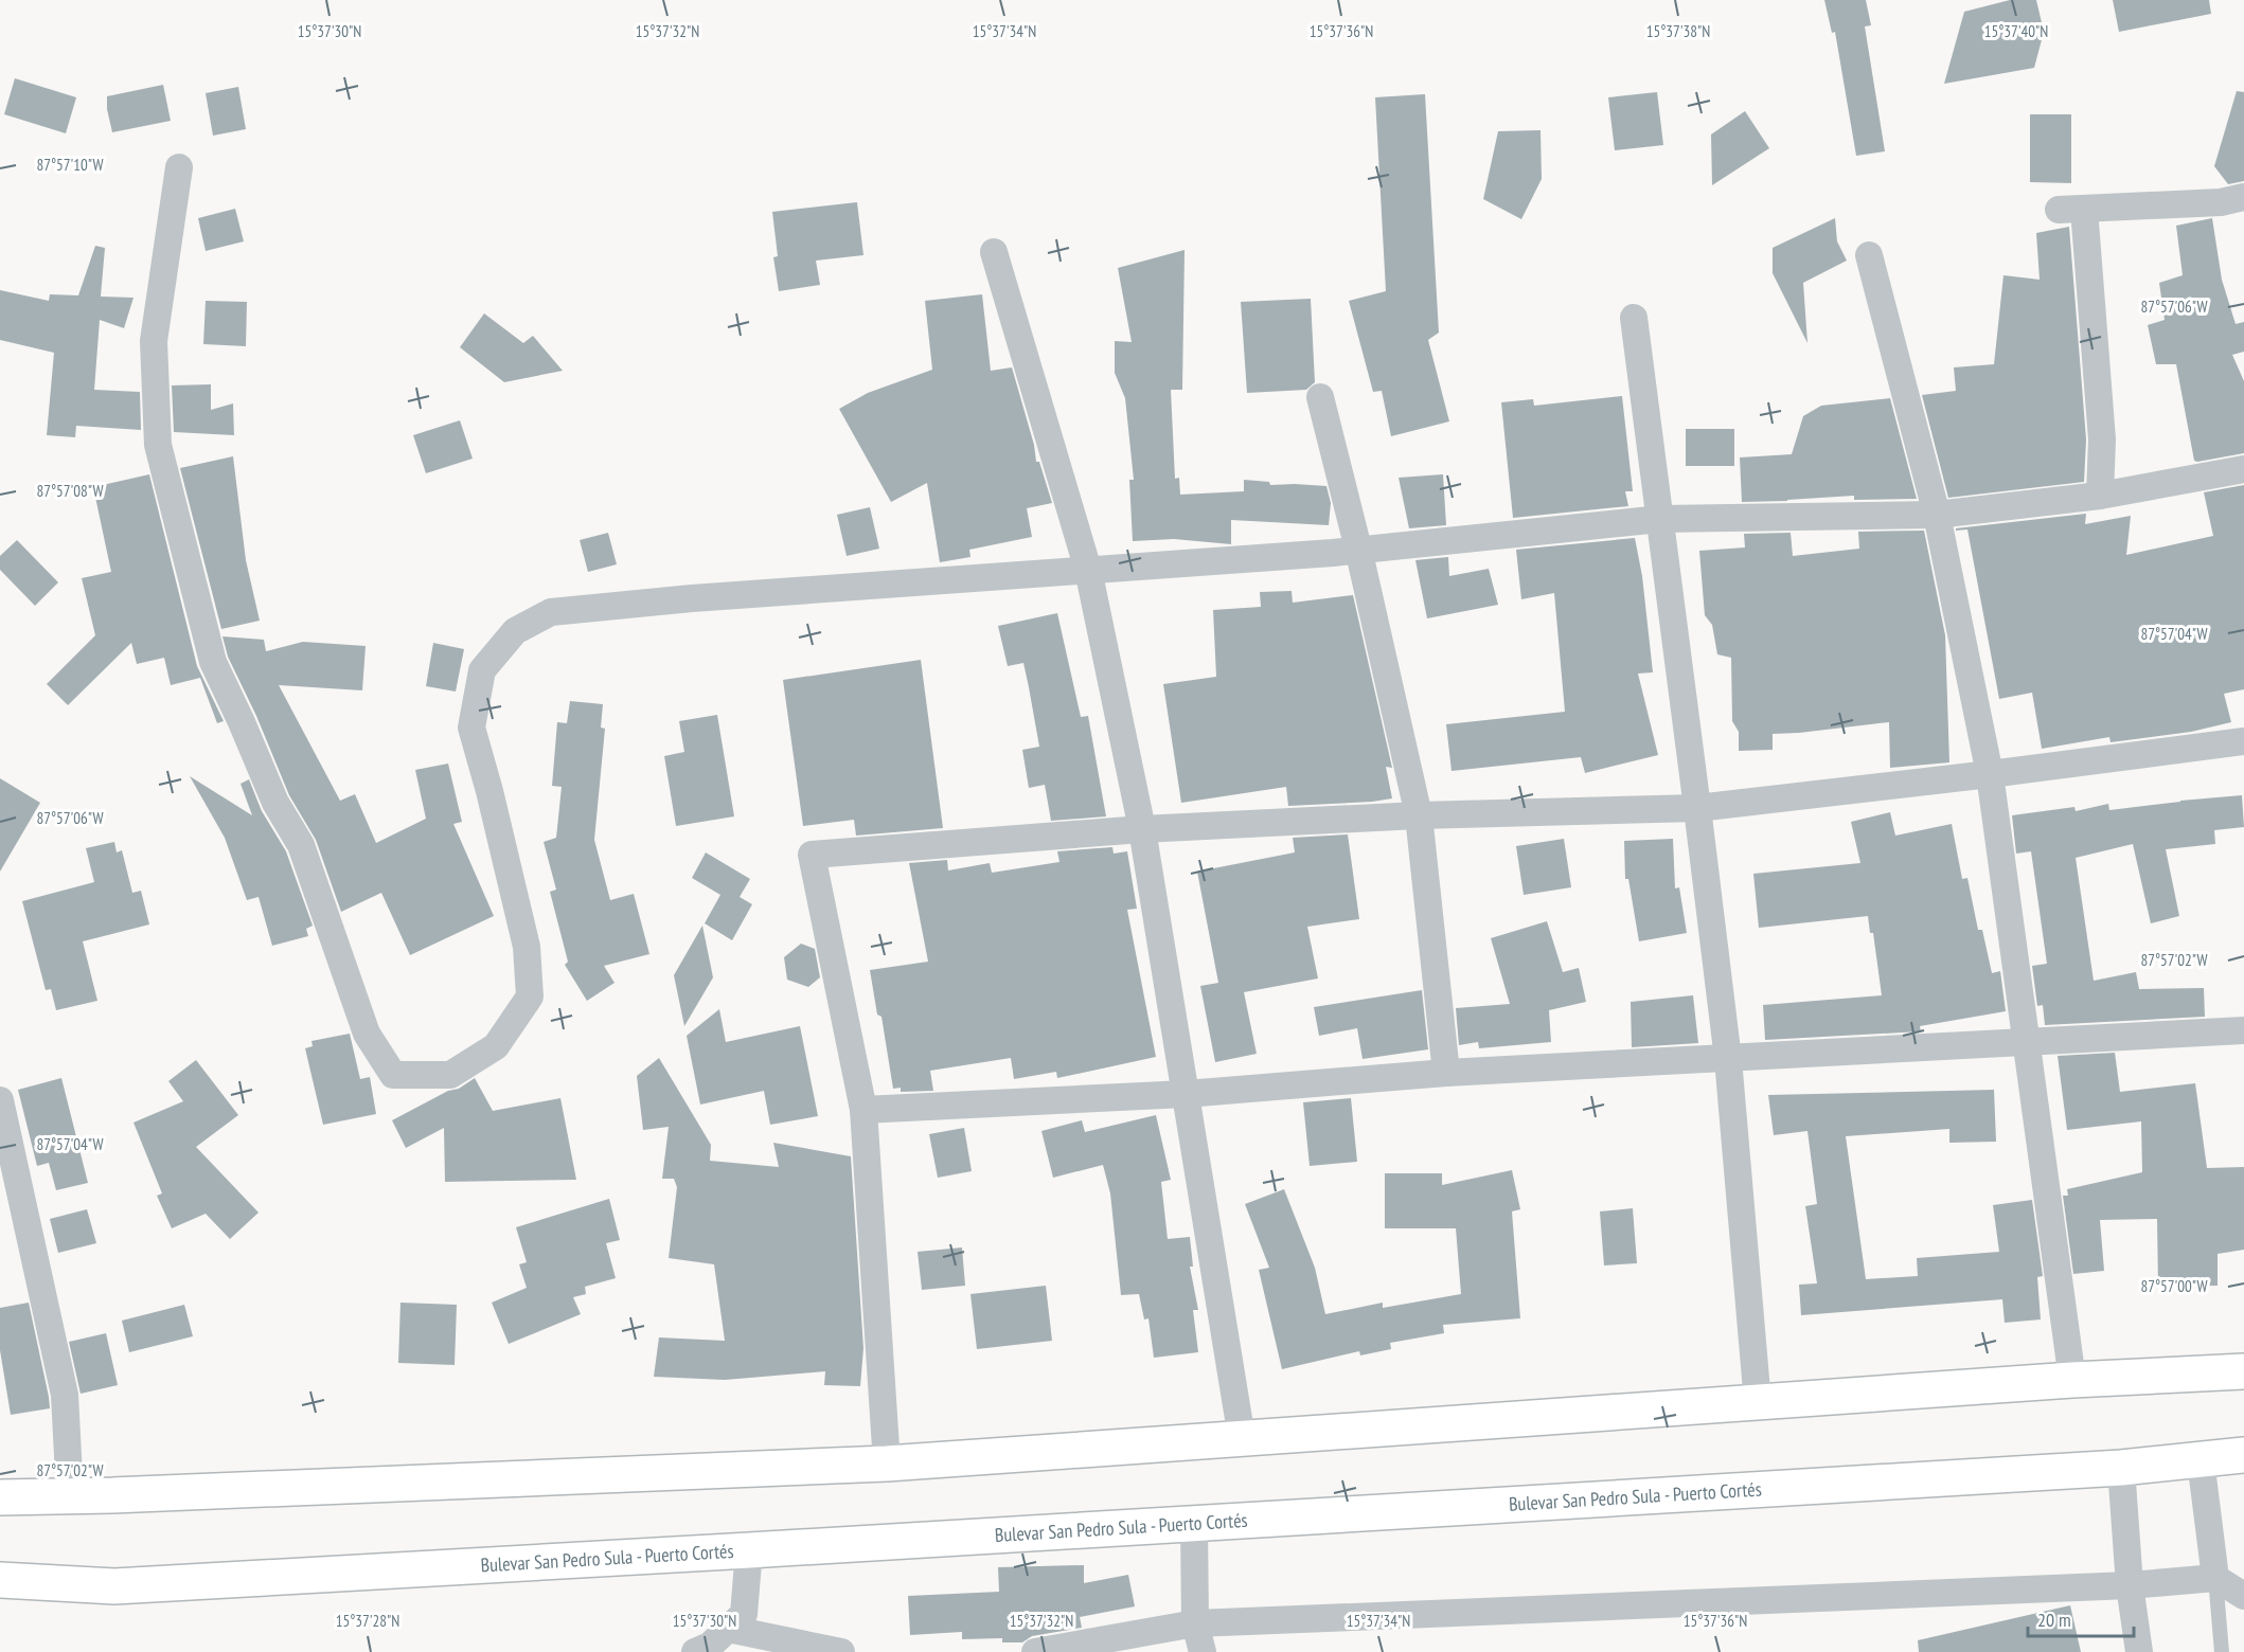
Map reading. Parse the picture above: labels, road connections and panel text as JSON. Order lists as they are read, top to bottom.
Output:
{
  "streets": {
    "highway": ["Bulevar San Pedro Sula - Puerto Cortés"]
  },
  "scale_bar": "20 m",
  "coordinates": [
    "15°37'40\"N",
    "15°37'30\"N",
    "15°37'32\"N",
    "15°37'34\"N",
    "15°37'36\"N",
    "15°37'38\"N",
    "87°57'10\"W",
    "87°57'06\"W",
    "87°57'08\"W",
    "87°57'04\"W",
    "87°57'02\"W",
    "87°57'00\"W",
    "15°37'28\"N"
  ]
}
